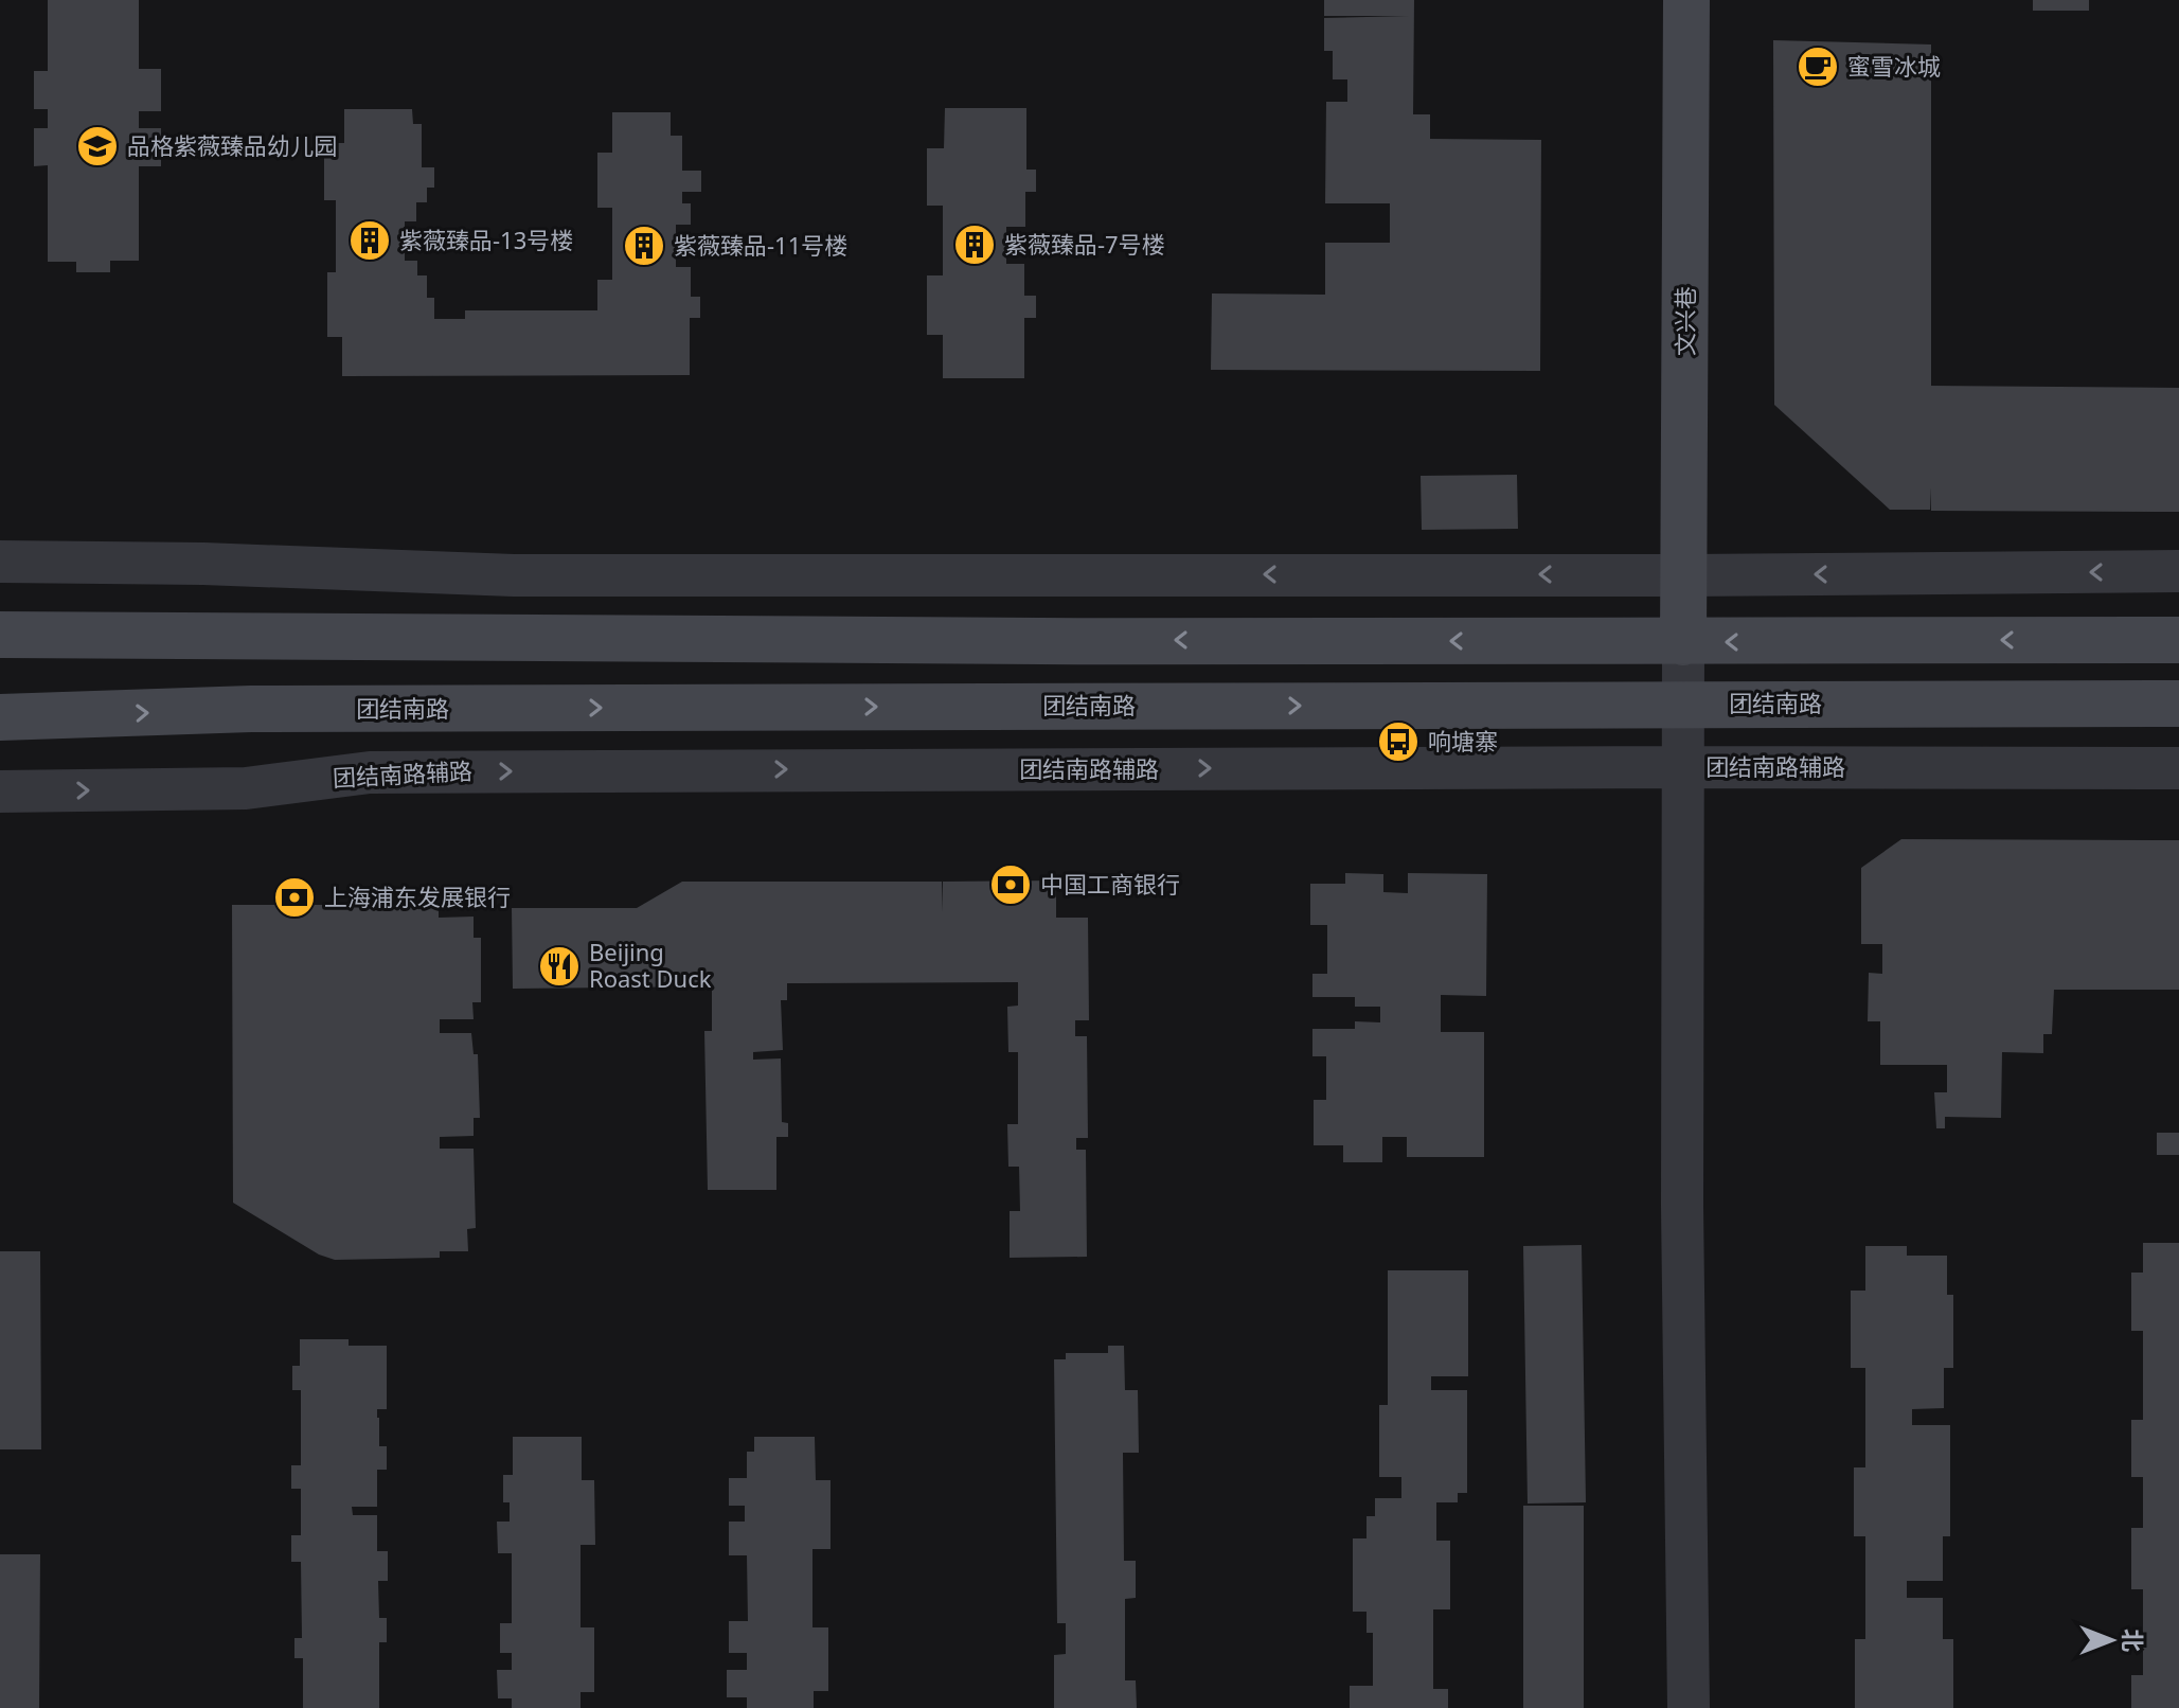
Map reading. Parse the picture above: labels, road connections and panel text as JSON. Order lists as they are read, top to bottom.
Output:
{
  "streets": {
    "main road": ["文兴巷", "团结南路"],
    "street": ["团结南路辅路"]
  },
  "places": {
    "cafe": ["蜜雪冰城"],
    "school or university": ["品格紫薇臻品幼儿园"],
    "building": ["紫薇臻品-13号楼", "紫薇臻品-7号楼", "紫薇臻品-11号楼"],
    "bus stop": ["响塘寨"],
    "bank": ["中国工商银行", "上海浦东发展银行"],
    "restaurant": ["Beijing Roast Duck"]
  },
  "north": "right"
}
